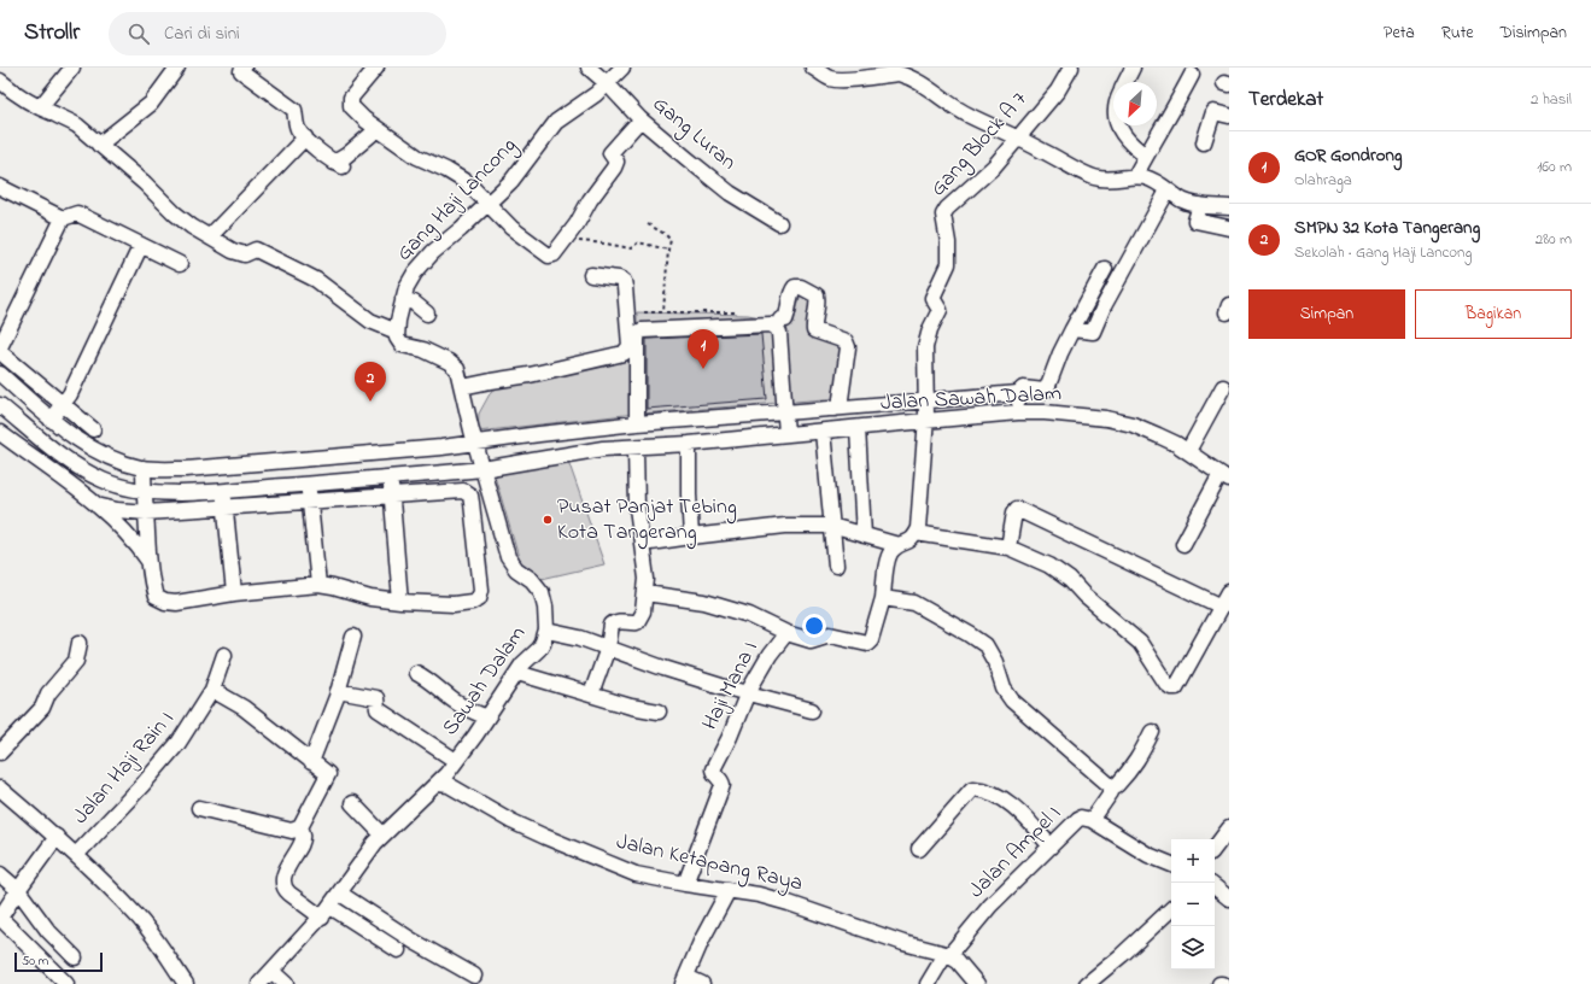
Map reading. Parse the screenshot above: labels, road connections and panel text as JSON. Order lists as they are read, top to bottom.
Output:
{
  "streets": {
    "street": [
      "Gang Luran",
      "Gang Block A 7",
      "Gang Haji Lancong",
      "Jalan Sawah Dalam",
      "Sawah Dalam",
      "Haji Mana I",
      "Jalan Haji Rain I",
      "Jalan Ampel I",
      "Jalan Ketapang Raya"
    ]
  },
  "crossings": [
    ["Gang Luran", "Gang Haji Lancong"],
    ["Gang Block A 7", "Jalan Sawah Dalam"],
    ["Sawah Dalam", "Jalan Ketapang Raya"],
    ["Haji Mana I", "Jalan Ketapang Raya"],
    ["Jalan Ampel I", "Jalan Ketapang Raya"]
  ],
  "places": ["Pusat Panjat Tebing Kota Tangerang"],
  "scale_bar": "50 m",
  "north": "bottom left",
  "page": {
    "header": "Strollr",
    "search": "Cari di sini",
    "nav": ["Peta", "Rute", "Disimpan"],
    "heading": ["Terdekat", "2 hasil"],
    "list": [
      {
        "mark": "1",
        "name": "GOR Gondrong",
        "note": "Olahraga",
        "value": "160 m"
      },
      {
        "mark": "2",
        "name": "SMPN 32 Kota Tangerang",
        "note": "Sekolah · Gang Haji Lancong",
        "value": "280 m"
      }
    ],
    "buttons": ["Simpan", "Bagikan"],
    "pins": ["1", "2"],
    "map_buttons": ["+", "−"],
    "scale": "50 m"
  }
}
